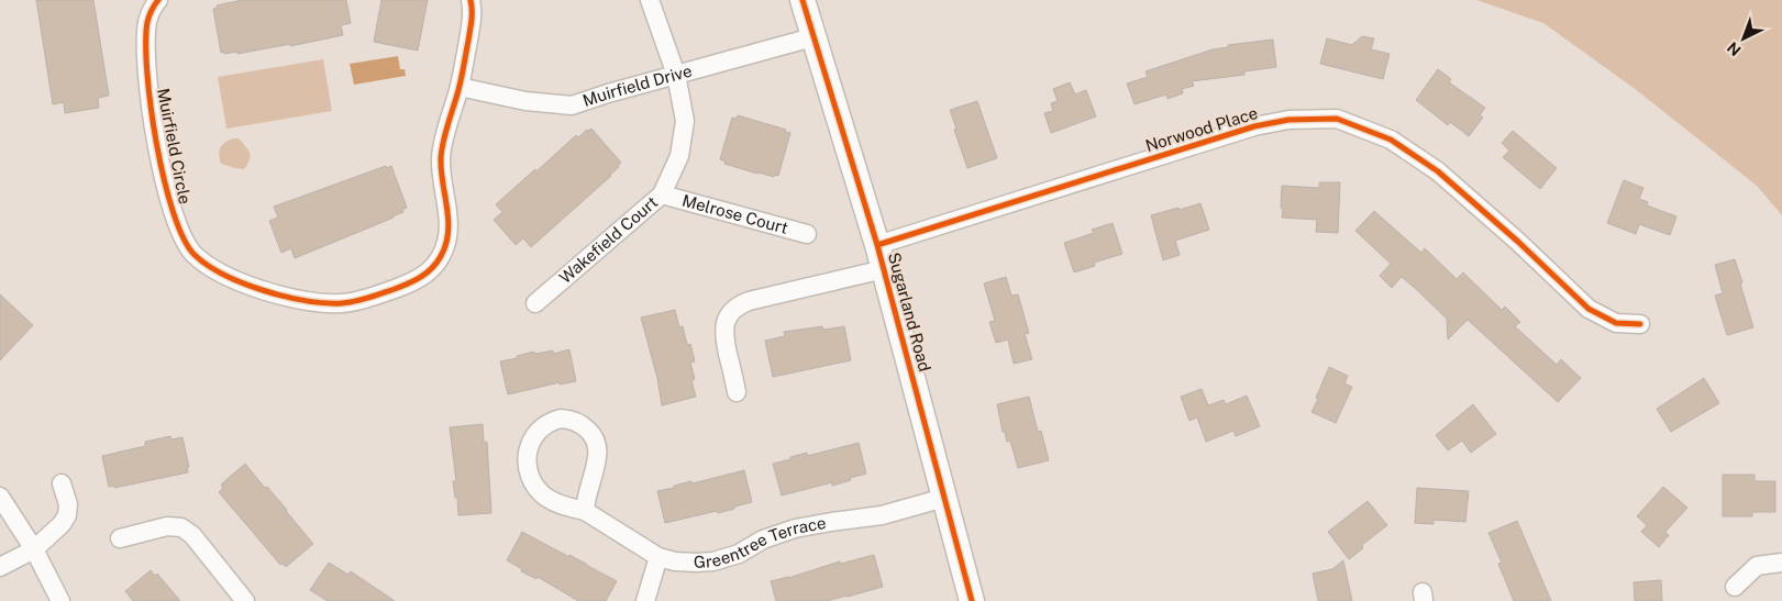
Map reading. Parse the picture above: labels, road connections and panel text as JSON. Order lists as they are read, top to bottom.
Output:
{
  "streets": {
    "street": [
      "Muirfield Drive",
      "Norwood Place",
      "Muirfield Circle",
      "Melrose Court",
      "Wakefield Court",
      "Sugarland Road",
      "Greentree Terrace"
    ]
  },
  "crossings": [
    ["Muirfield Drive", "Muirfield Circle"],
    ["Muirfield Drive", "Wakefield Court"],
    ["Muirfield Drive", "Sugarland Road"],
    ["Norwood Place", "Sugarland Road"],
    ["Melrose Court", "Wakefield Court"],
    ["Sugarland Road", "Greentree Terrace"]
  ],
  "north": "bottom left"
}
